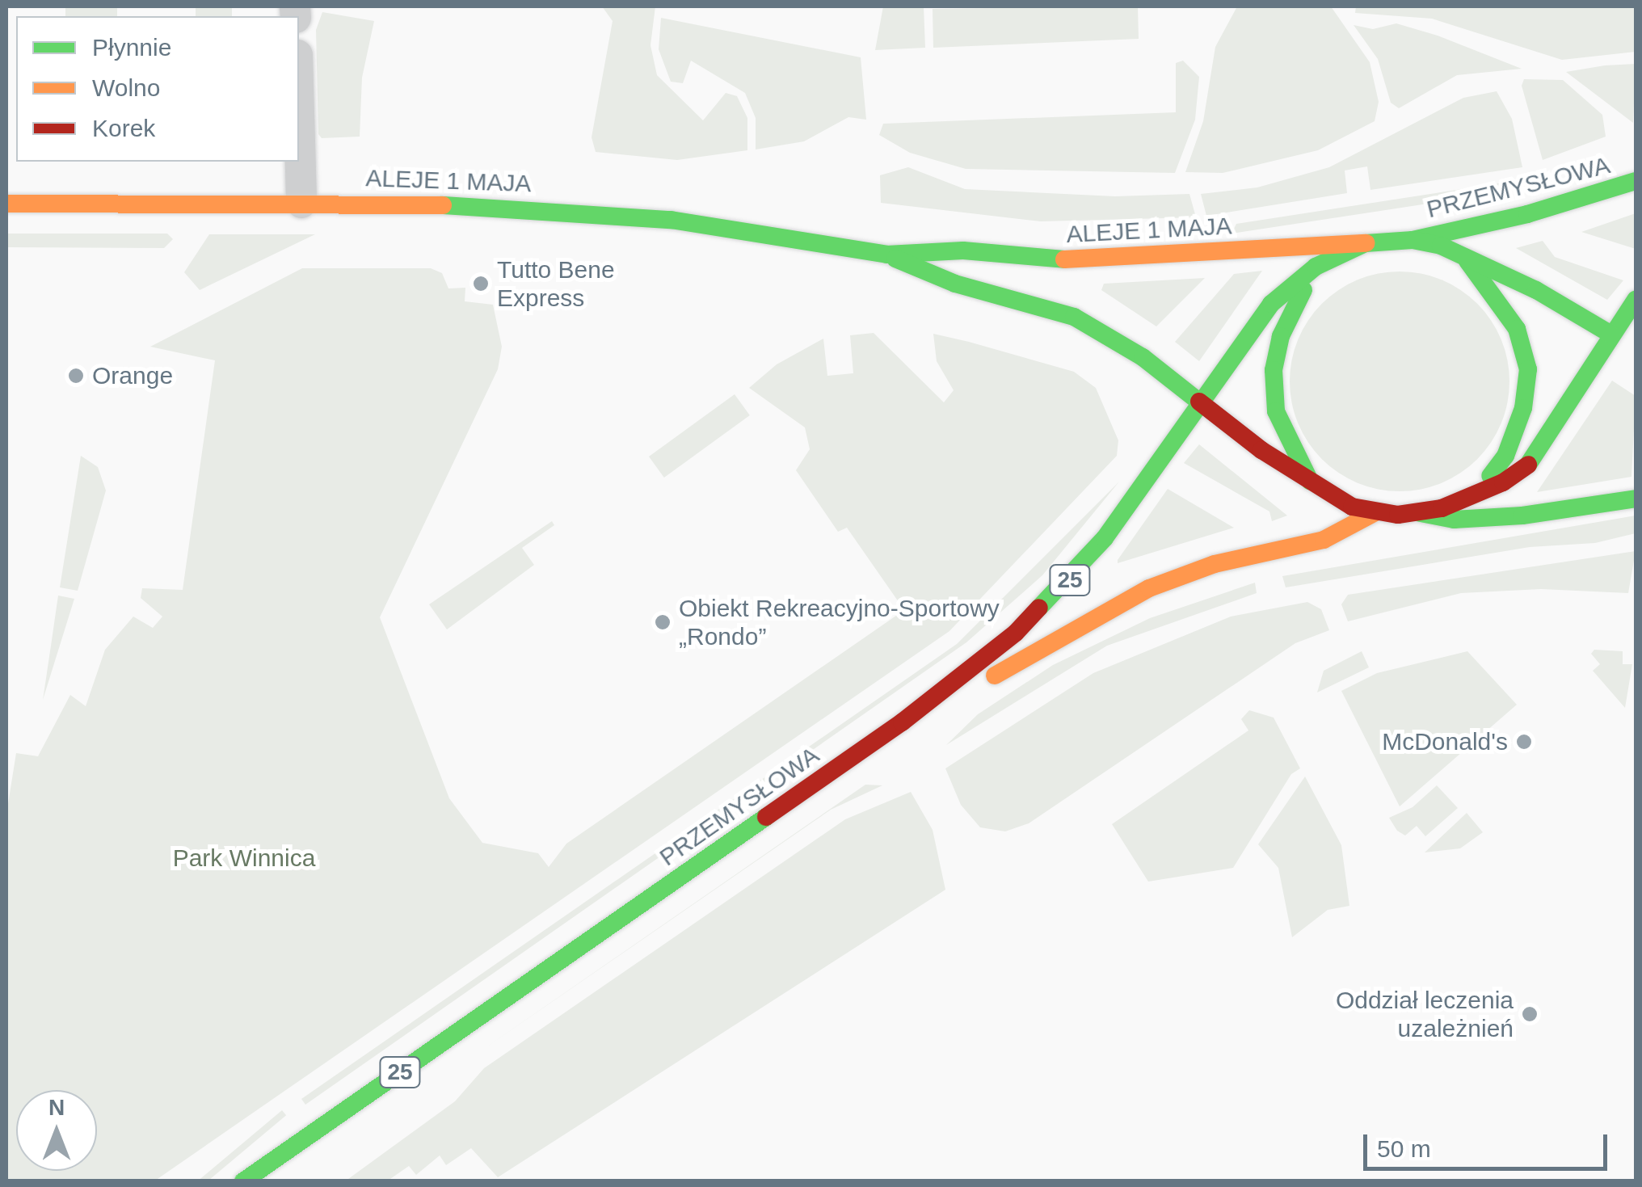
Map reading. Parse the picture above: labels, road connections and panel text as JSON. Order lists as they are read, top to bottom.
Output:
{
  "streets": {
    "main road": ["ALEJE 1 MAJA", "PRZEMYSŁOWA", "25"]
  },
  "crossings": [
    ["ALEJE 1 MAJA", "PRZEMYSŁOWA"],
    ["ALEJE 1 MAJA", "25"],
    ["PRZEMYSŁOWA", "25"]
  ],
  "parks": ["Park Winnica"],
  "places": [
    "Tutto Bene Express",
    "Orange",
    "Obiekt Rekreacyjno-Sportowy „Rondo”",
    "McDonald's",
    "Oddział leczenia uzależnień"
  ],
  "legend": ["Płynnie", "Wolno", "Korek"],
  "scale_bar": "50 m",
  "north": "top"
}
